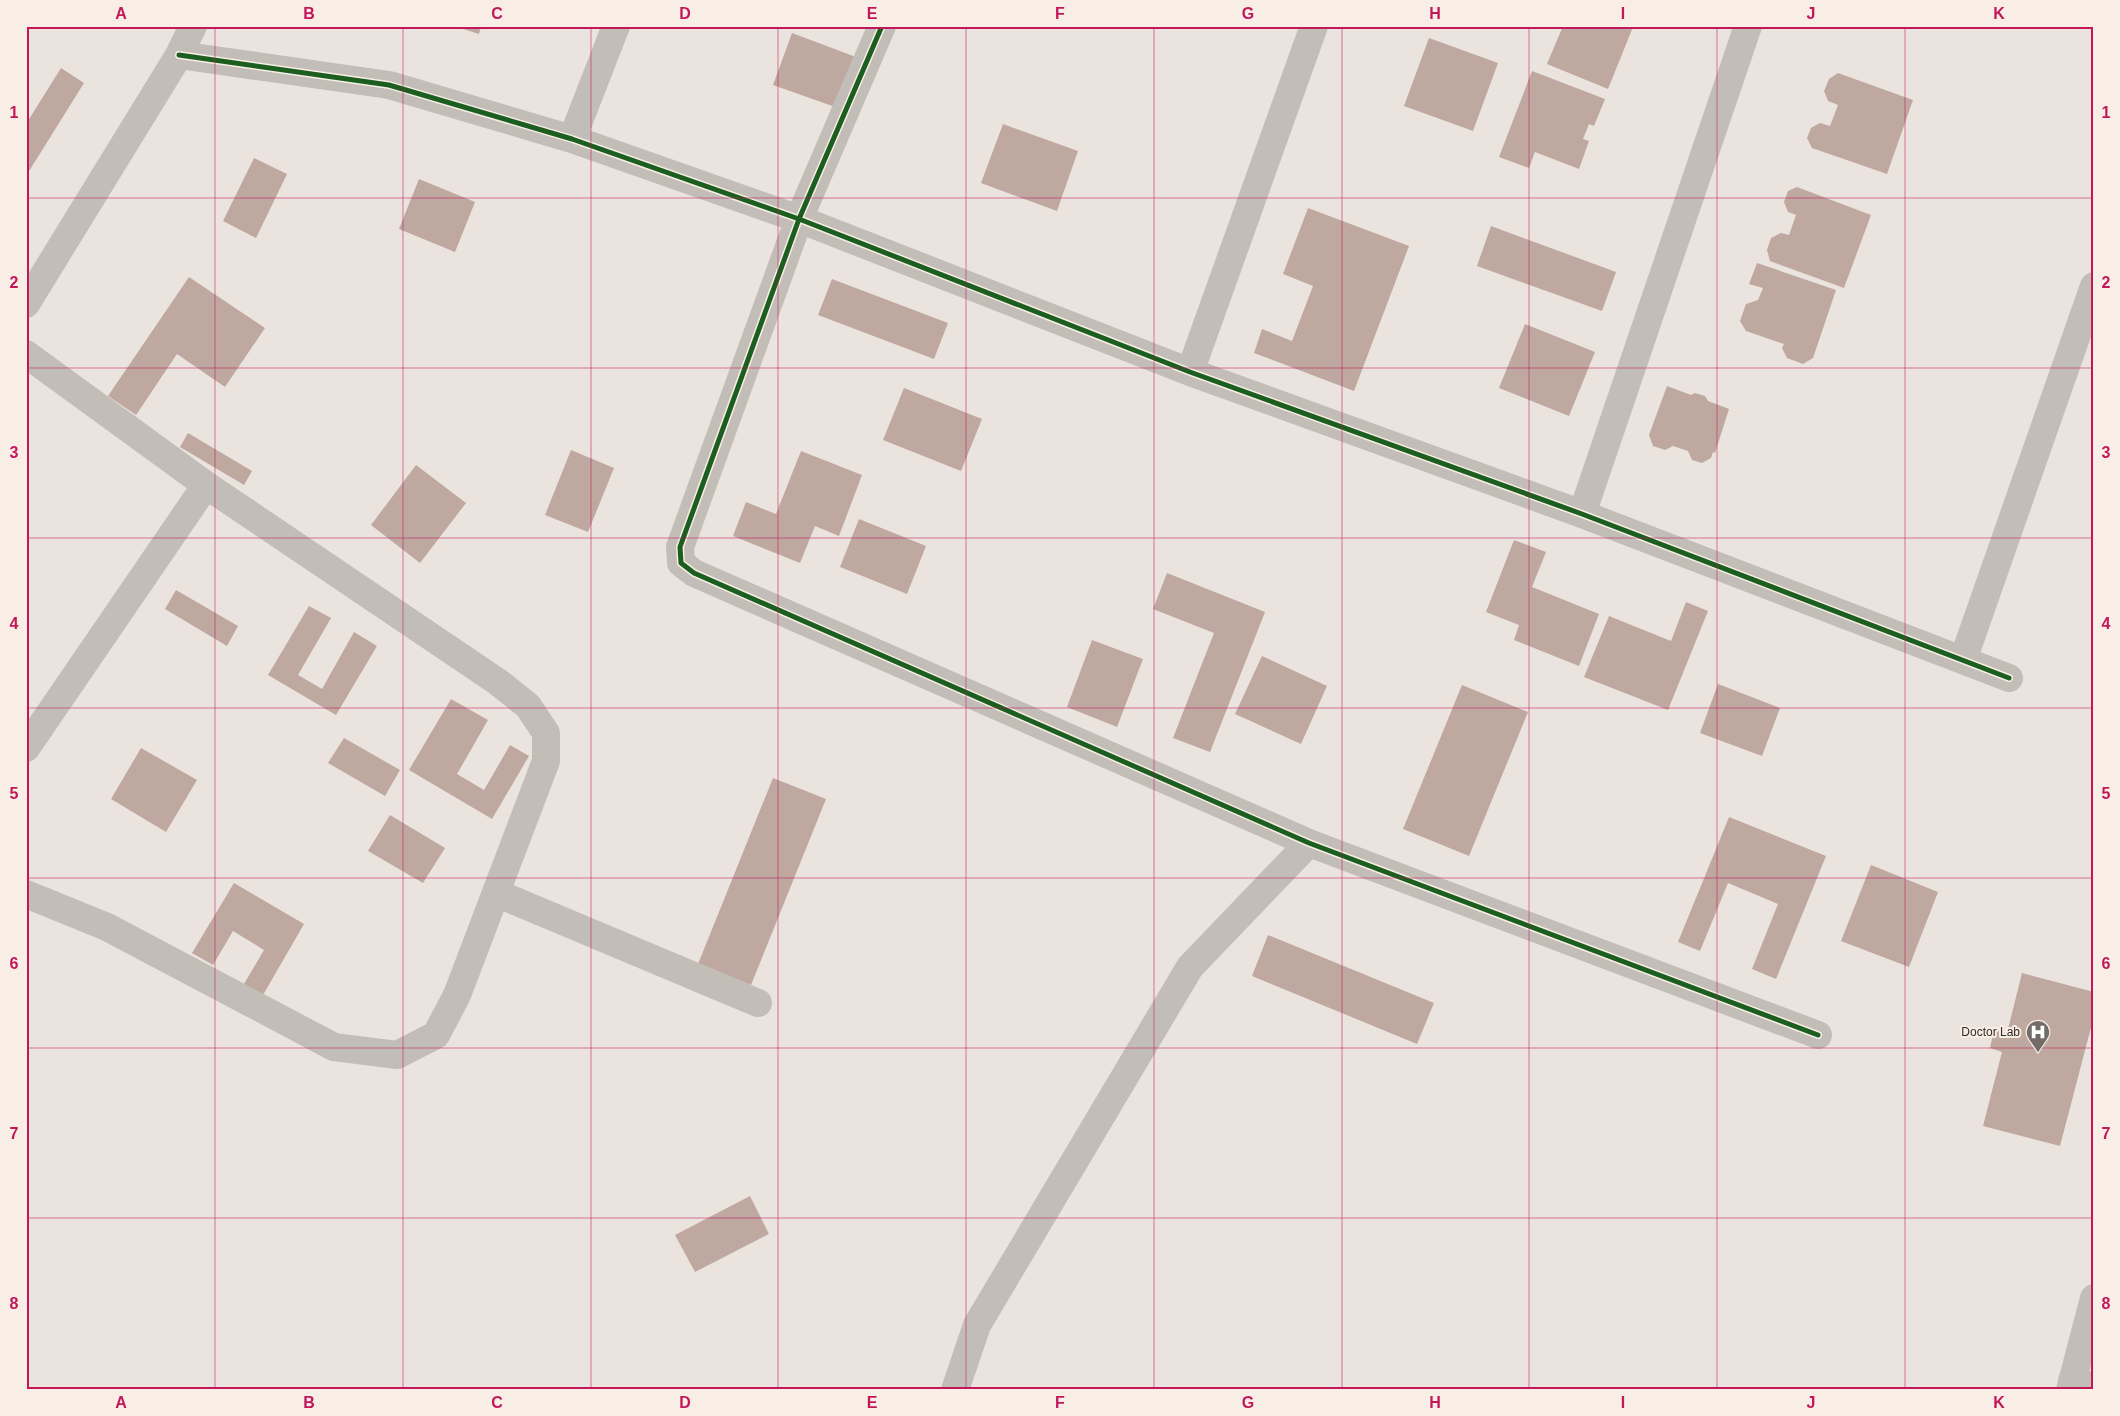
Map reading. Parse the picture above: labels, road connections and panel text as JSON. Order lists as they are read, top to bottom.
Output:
{
  "places": {
    "hospital": ["Doctor Lab"]
  },
  "grid": {
    "columns": [
      "A",
      "B",
      "C",
      "D",
      "E",
      "F",
      "G",
      "H",
      "I",
      "J",
      "K"
    ],
    "rows": [
      "1",
      "2",
      "3",
      "4",
      "5",
      "6",
      "7",
      "8"
    ]
  }
}
